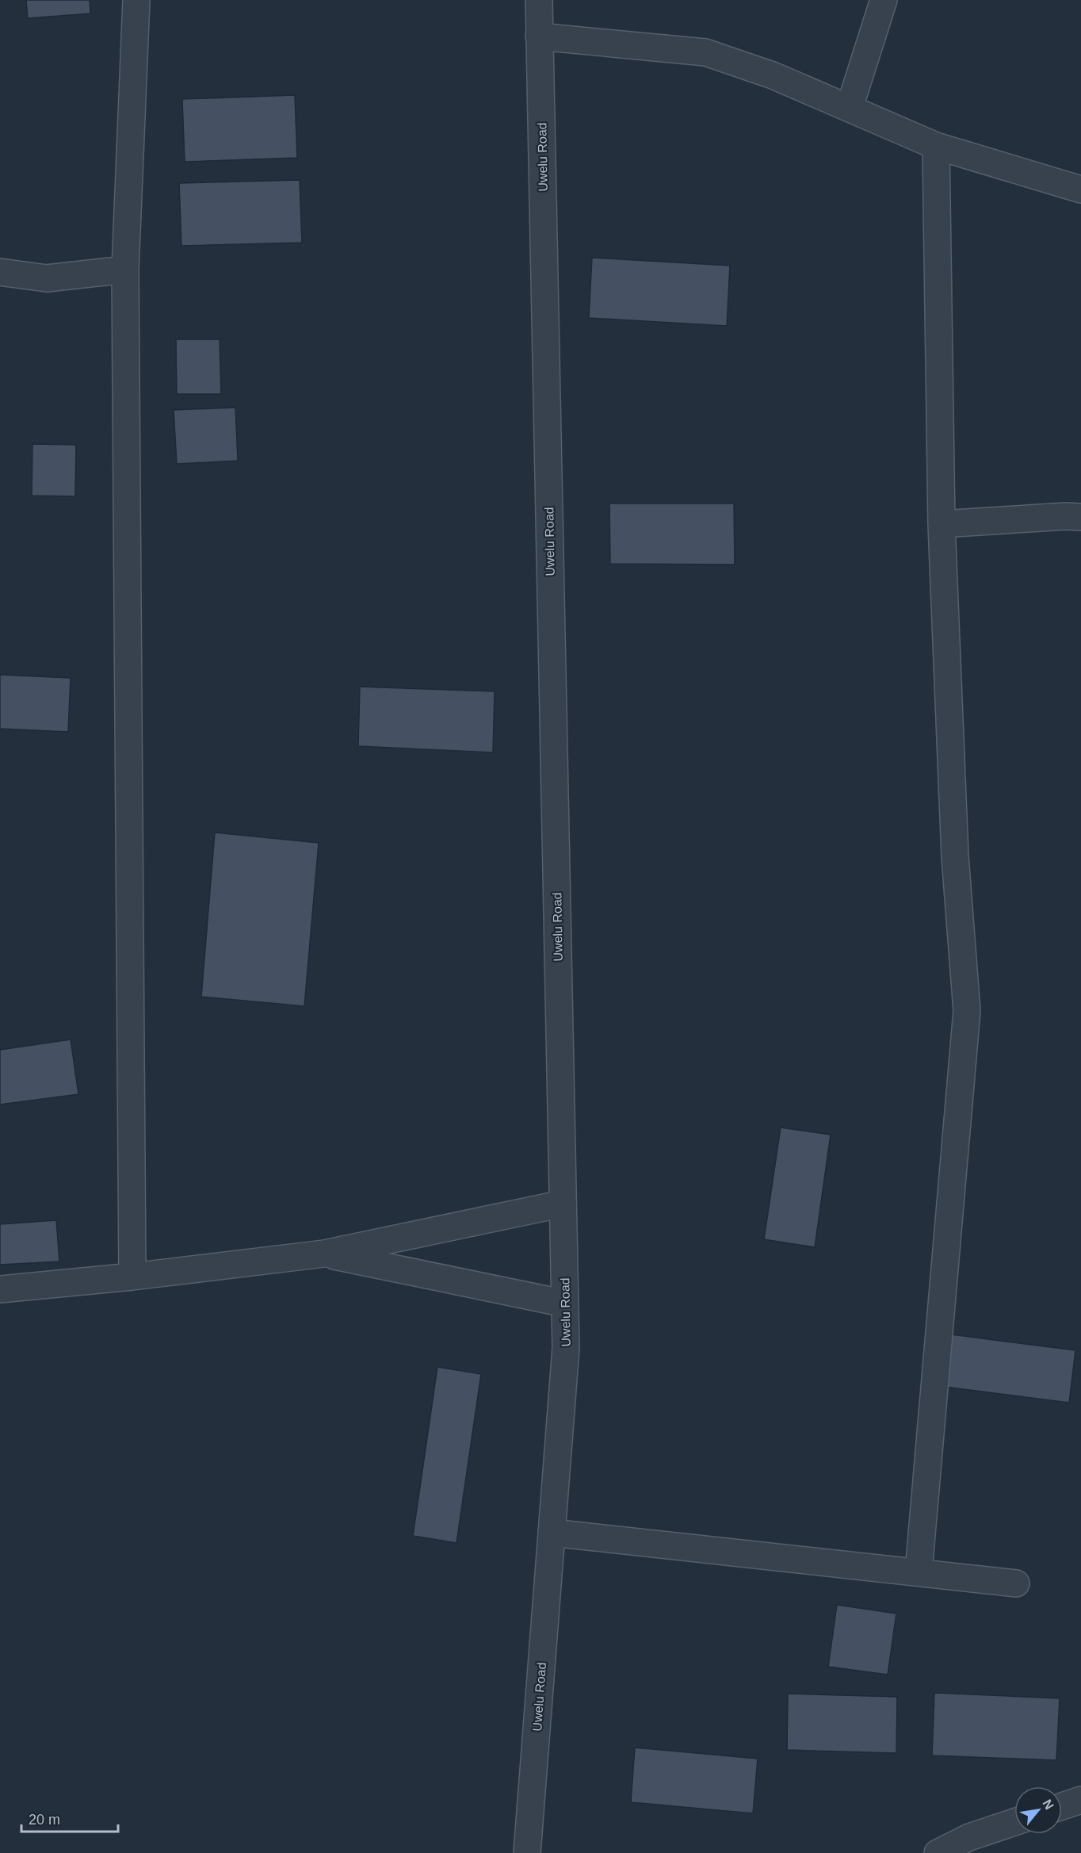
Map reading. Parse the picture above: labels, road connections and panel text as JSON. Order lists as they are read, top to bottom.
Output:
{
  "streets": {
    "street": ["Uwelu Road"]
  },
  "scale_bar": "20 m",
  "north": "top right"
}
